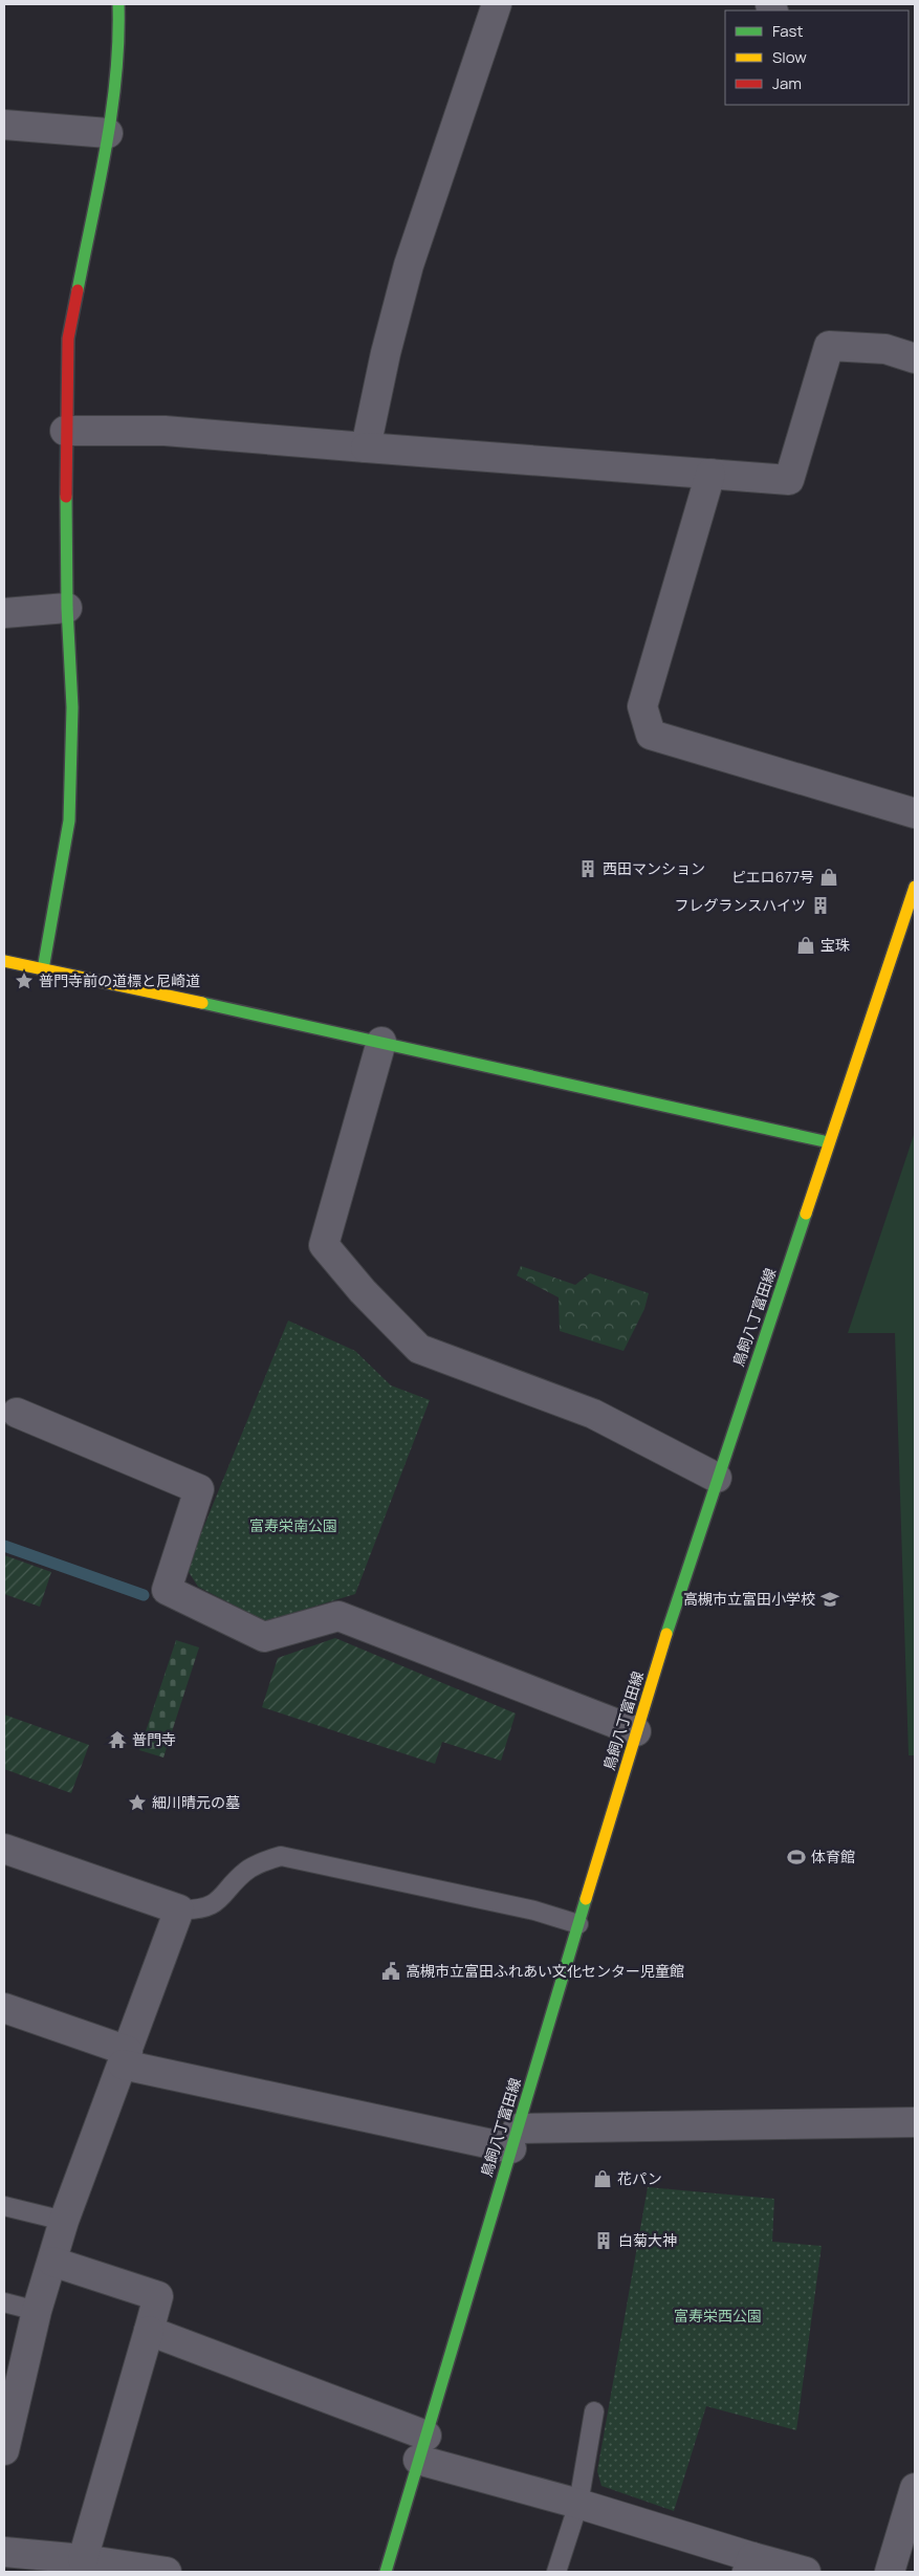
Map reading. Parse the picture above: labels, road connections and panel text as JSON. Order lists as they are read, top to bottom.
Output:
{
  "streets": {
    "street": ["鳥飼八丁富田線"]
  },
  "parks": ["富寿栄南公園", "富寿栄西公園"],
  "places": {
    "building": ["西田マンション", "フレグランスハイツ", "白菊大神"],
    "shop": ["ピエロ677号", "宝珠", "花パン"],
    "place": ["普門寺前の道標と尼崎道", "細川晴元の墓"],
    "school or university": ["高槻市立富田小学校"],
    "temple": ["普門寺"],
    "sports": ["体育館"],
    "public building": ["高槻市立富田ふれあい文化センター児童館"]
  },
  "legend": ["Fast", "Slow", "Jam"]
}
